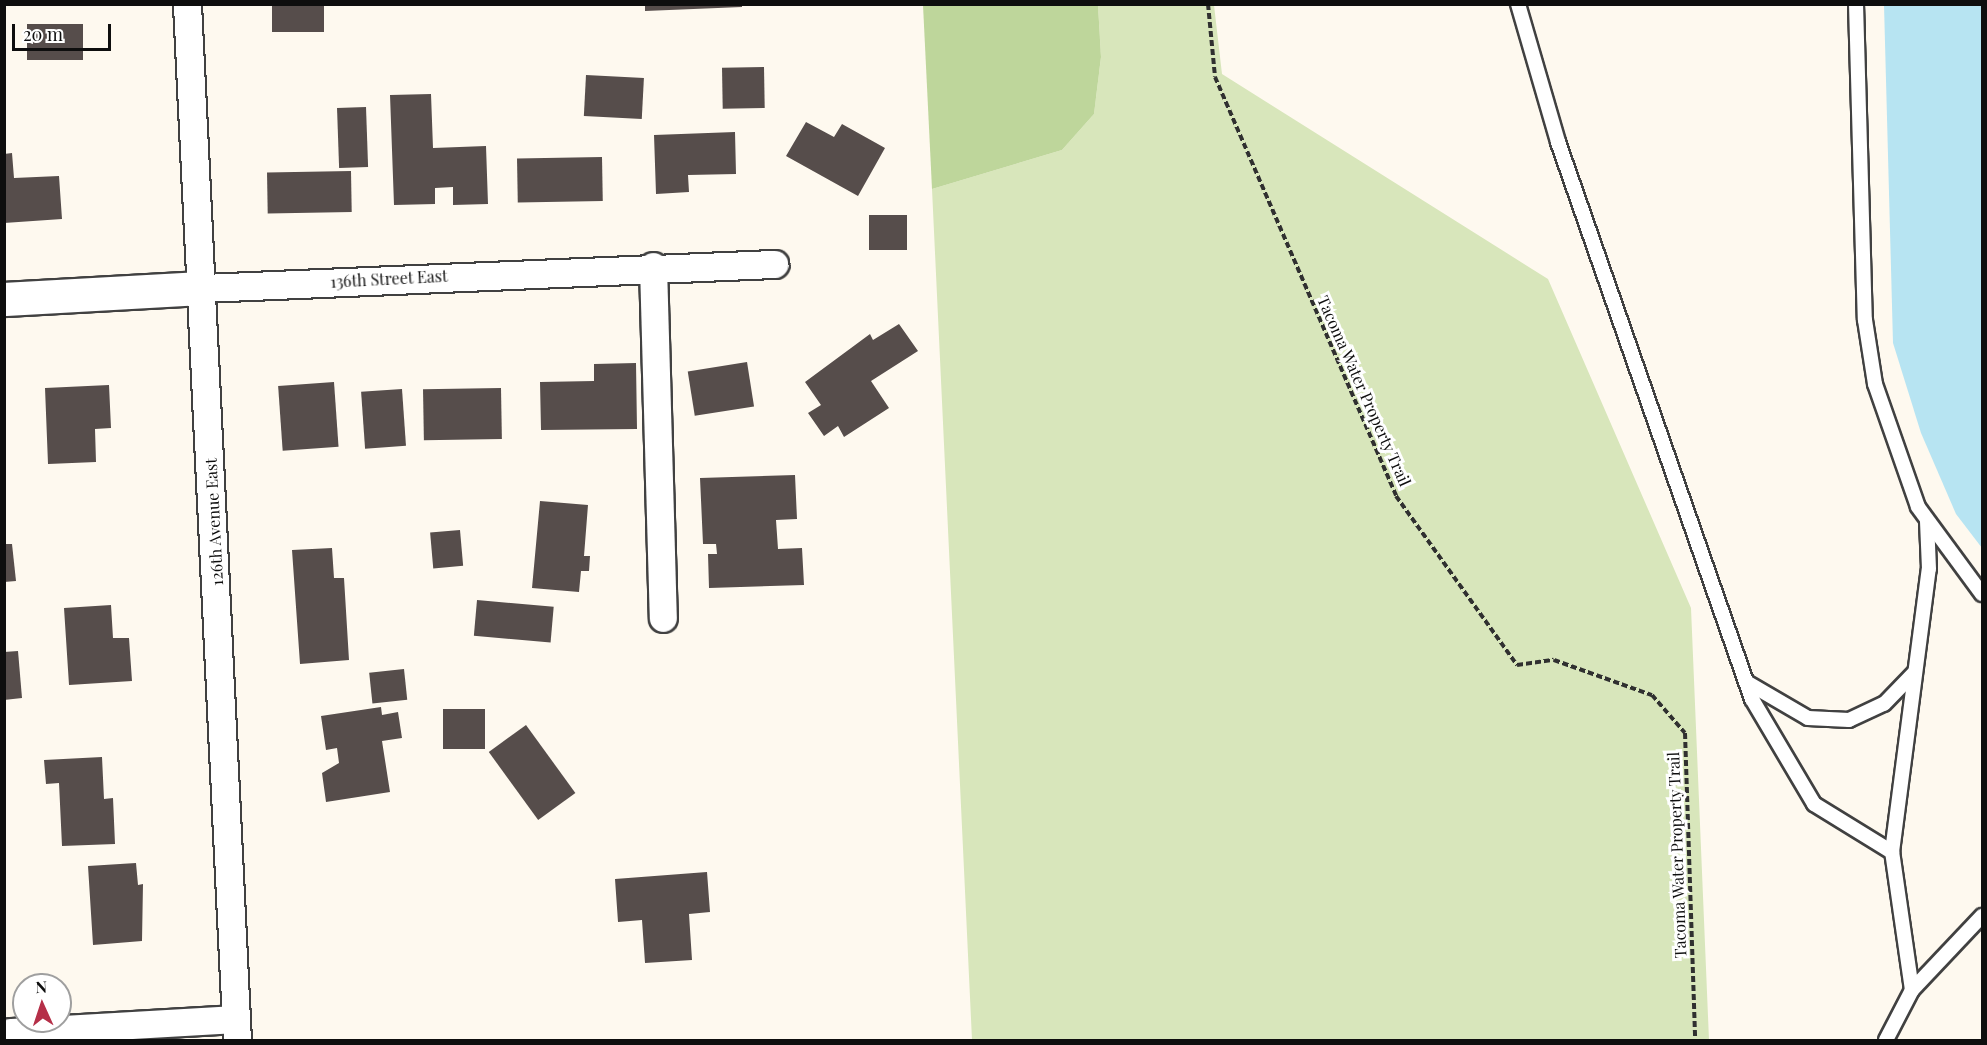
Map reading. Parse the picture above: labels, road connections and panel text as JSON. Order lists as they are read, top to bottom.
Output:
{
  "streets": {
    "street": ["136th Street East", "126th Avenue East"],
    "path": ["Tacoma Water Property Trail"]
  },
  "crossings": [
    ["136th Street East", "126th Avenue East"]
  ],
  "scale_bar": "20 m",
  "north": "top"
}
